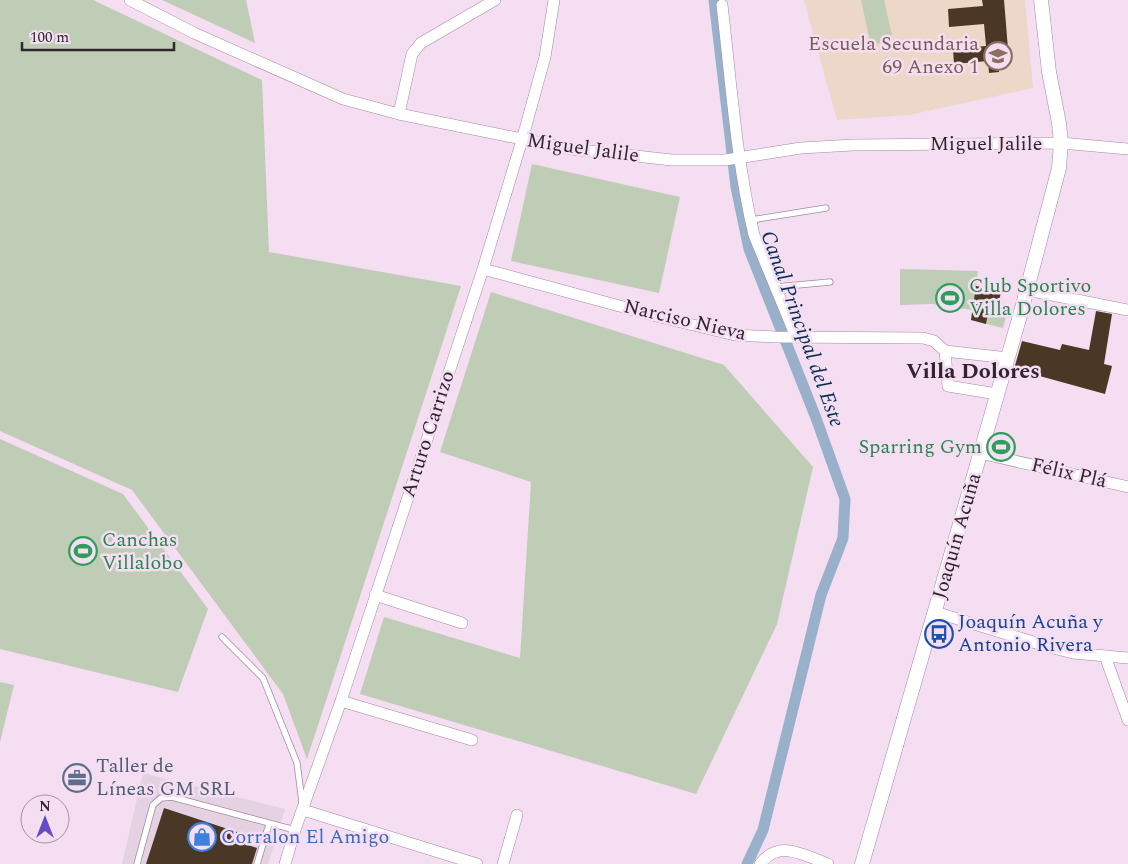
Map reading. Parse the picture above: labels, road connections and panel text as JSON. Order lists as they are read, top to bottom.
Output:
{
  "streets": {
    "street": [
      "Miguel Jalile",
      "Narciso Nieva",
      "Arturo Carrizo",
      "Félix Plá",
      "Joaquín Acuña"
    ]
  },
  "crossings": [
    ["Miguel Jalile", "Arturo Carrizo"],
    ["Miguel Jalile", "Joaquín Acuña"],
    ["Narciso Nieva", "Arturo Carrizo"],
    ["Narciso Nieva", "Joaquín Acuña"],
    ["Félix Plá", "Joaquín Acuña"]
  ],
  "districts": ["Villa Dolores"],
  "water": ["Canal Principal del Este"],
  "places": {
    "school or university": ["Escuela Secundaria 69 Anexo 1"],
    "sports": ["Club Sportivo Villa Dolores", "Sparring Gym", "Canchas Villalobo"],
    "bus stop": ["Joaquín Acuña y Antonio Rivera"],
    "office": ["Taller de Líneas GM SRL"],
    "shop": ["Corralon El Amigo"]
  },
  "scale_bar": "100 m",
  "north": "top"
}
